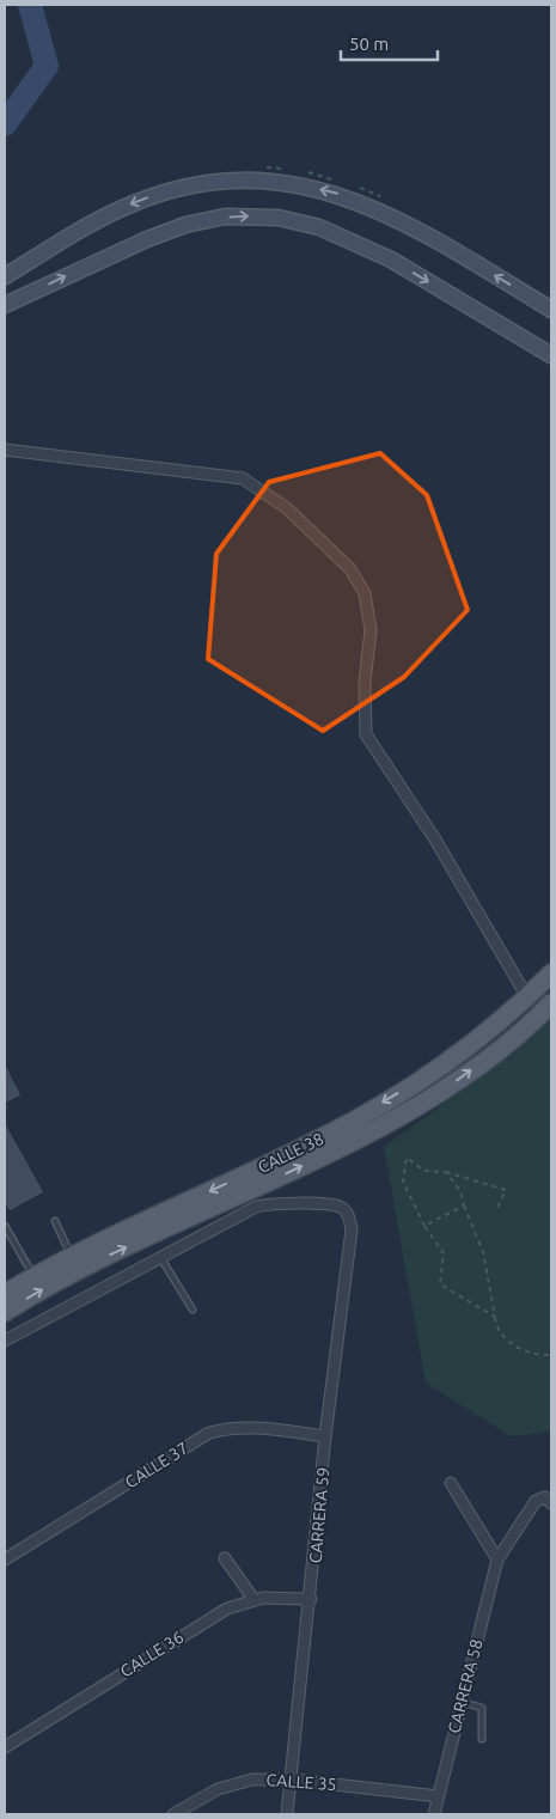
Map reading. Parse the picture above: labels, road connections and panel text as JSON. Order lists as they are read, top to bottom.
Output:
{
  "streets": {
    "main road": ["CALLE 38"],
    "street": [
      "CALLE 37",
      "CARRERA 59",
      "CALLE 36",
      "CARRERA 58",
      "CALLE 35"
    ]
  },
  "crossings": [
    ["CALLE 37", "CARRERA 59"],
    ["CARRERA 59", "CALLE 36"],
    ["CARRERA 59", "CALLE 35"],
    ["CARRERA 58", "CALLE 35"]
  ],
  "scale_bar": "50 m"
}
